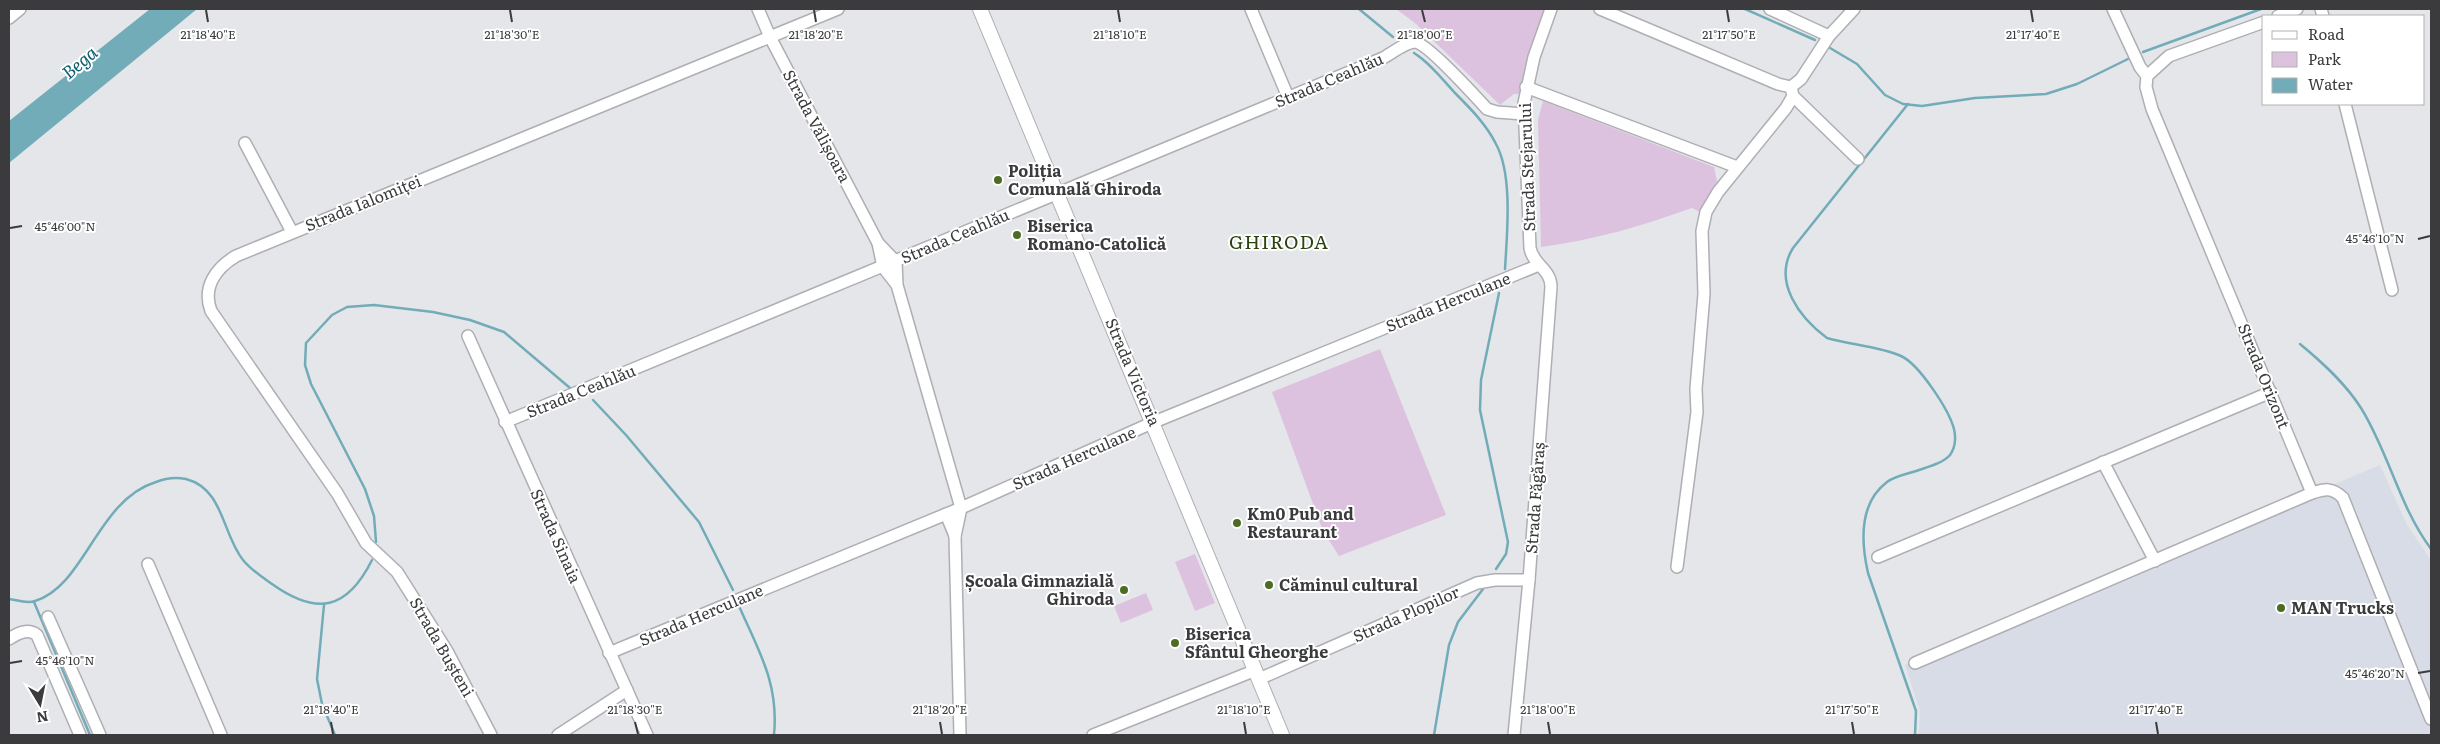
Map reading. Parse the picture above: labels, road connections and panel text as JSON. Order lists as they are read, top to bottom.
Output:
{
  "streets": {
    "street": [
      "Strada Ceahlău",
      "Strada Vălișoara",
      "Strada Stejarului",
      "Strada Ialomiței",
      "Strada Herculane",
      "Strada Victoria",
      "Strada Orizont",
      "Strada Făgăraș",
      "Strada Sinaia",
      "Strada Plopilor",
      "Strada Bușteni"
    ]
  },
  "crossings": [
    ["Strada Ceahlău", "Strada Vălișoara"],
    ["Strada Ceahlău", "Strada Stejarului"],
    ["Strada Ceahlău", "Strada Victoria"],
    ["Strada Ceahlău", "Strada Sinaia"],
    ["Strada Vălișoara", "Strada Ialomiței"],
    ["Strada Stejarului", "Strada Herculane"],
    ["Strada Stejarului", "Strada Făgăraș"],
    ["Strada Ialomiței", "Strada Bușteni"],
    ["Strada Herculane", "Strada Victoria"],
    ["Strada Herculane", "Strada Făgăraș"],
    ["Strada Herculane", "Strada Sinaia"],
    ["Strada Victoria", "Strada Plopilor"],
    ["Strada Făgăraș", "Strada Plopilor"]
  ],
  "districts": ["GHIRODA"],
  "water": ["Bega"],
  "places": [
    "Poliția Comunală Ghiroda",
    "Biserica Romano-Catolică",
    "Km0 Pub and Restaurant",
    "Căminul cultural",
    "Școala Gimnazială Ghiroda",
    "MAN Trucks",
    "Biserica Sfântul Gheorghe"
  ],
  "legend": ["Road", "Park", "Water"],
  "north": "bottom",
  "coordinates": [
    "21°18'40\"E",
    "21°18'30\"E",
    "21°18'10\"E",
    "21°18'00\"E",
    "21°17'50\"E",
    "21°17'40\"E",
    "21°18'20\"E",
    "45°46'00\"N",
    "45°46'10\"N",
    "45°46'20\"N"
  ]
}
